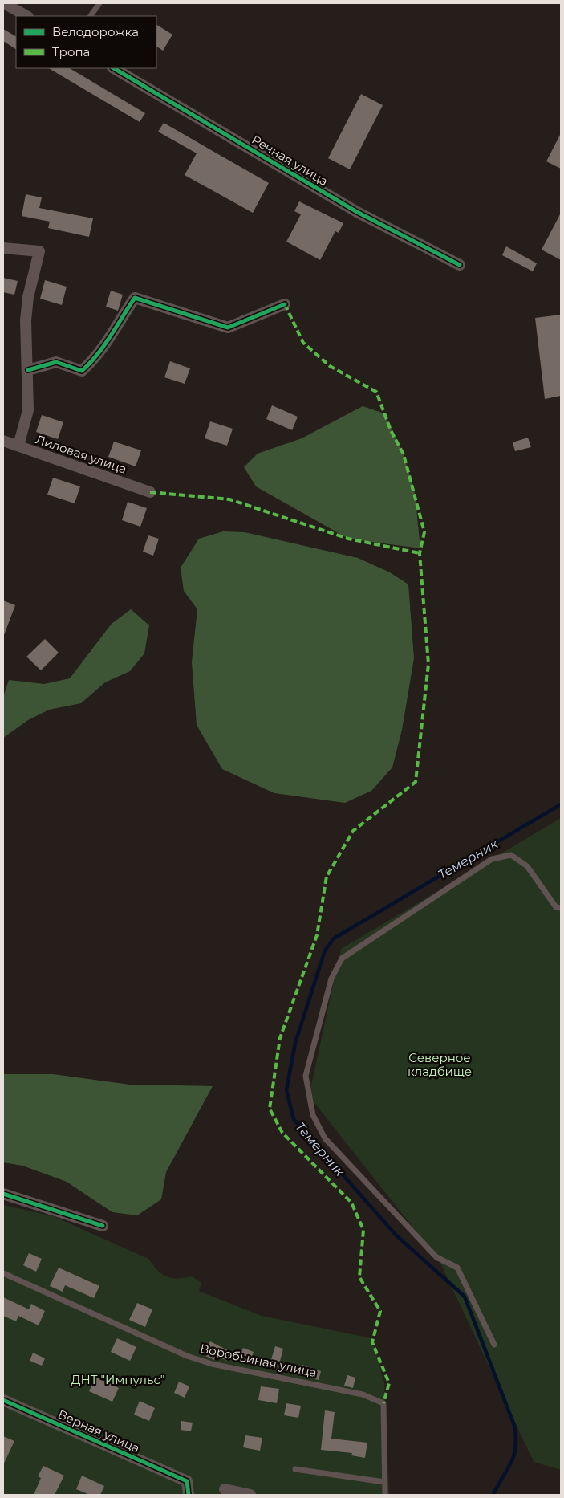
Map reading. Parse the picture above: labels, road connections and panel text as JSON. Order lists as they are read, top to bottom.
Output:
{
  "streets": {
    "street": ["Речная улица", "Лиловая улица", "Верная улица"],
    "lane": ["Воробьиная улица"]
  },
  "water": ["Темерник"],
  "parks": ["Северное кладбище", "ДНТ \"Импульс\""],
  "legend": ["Велодорожка", "Тропа"]
}
